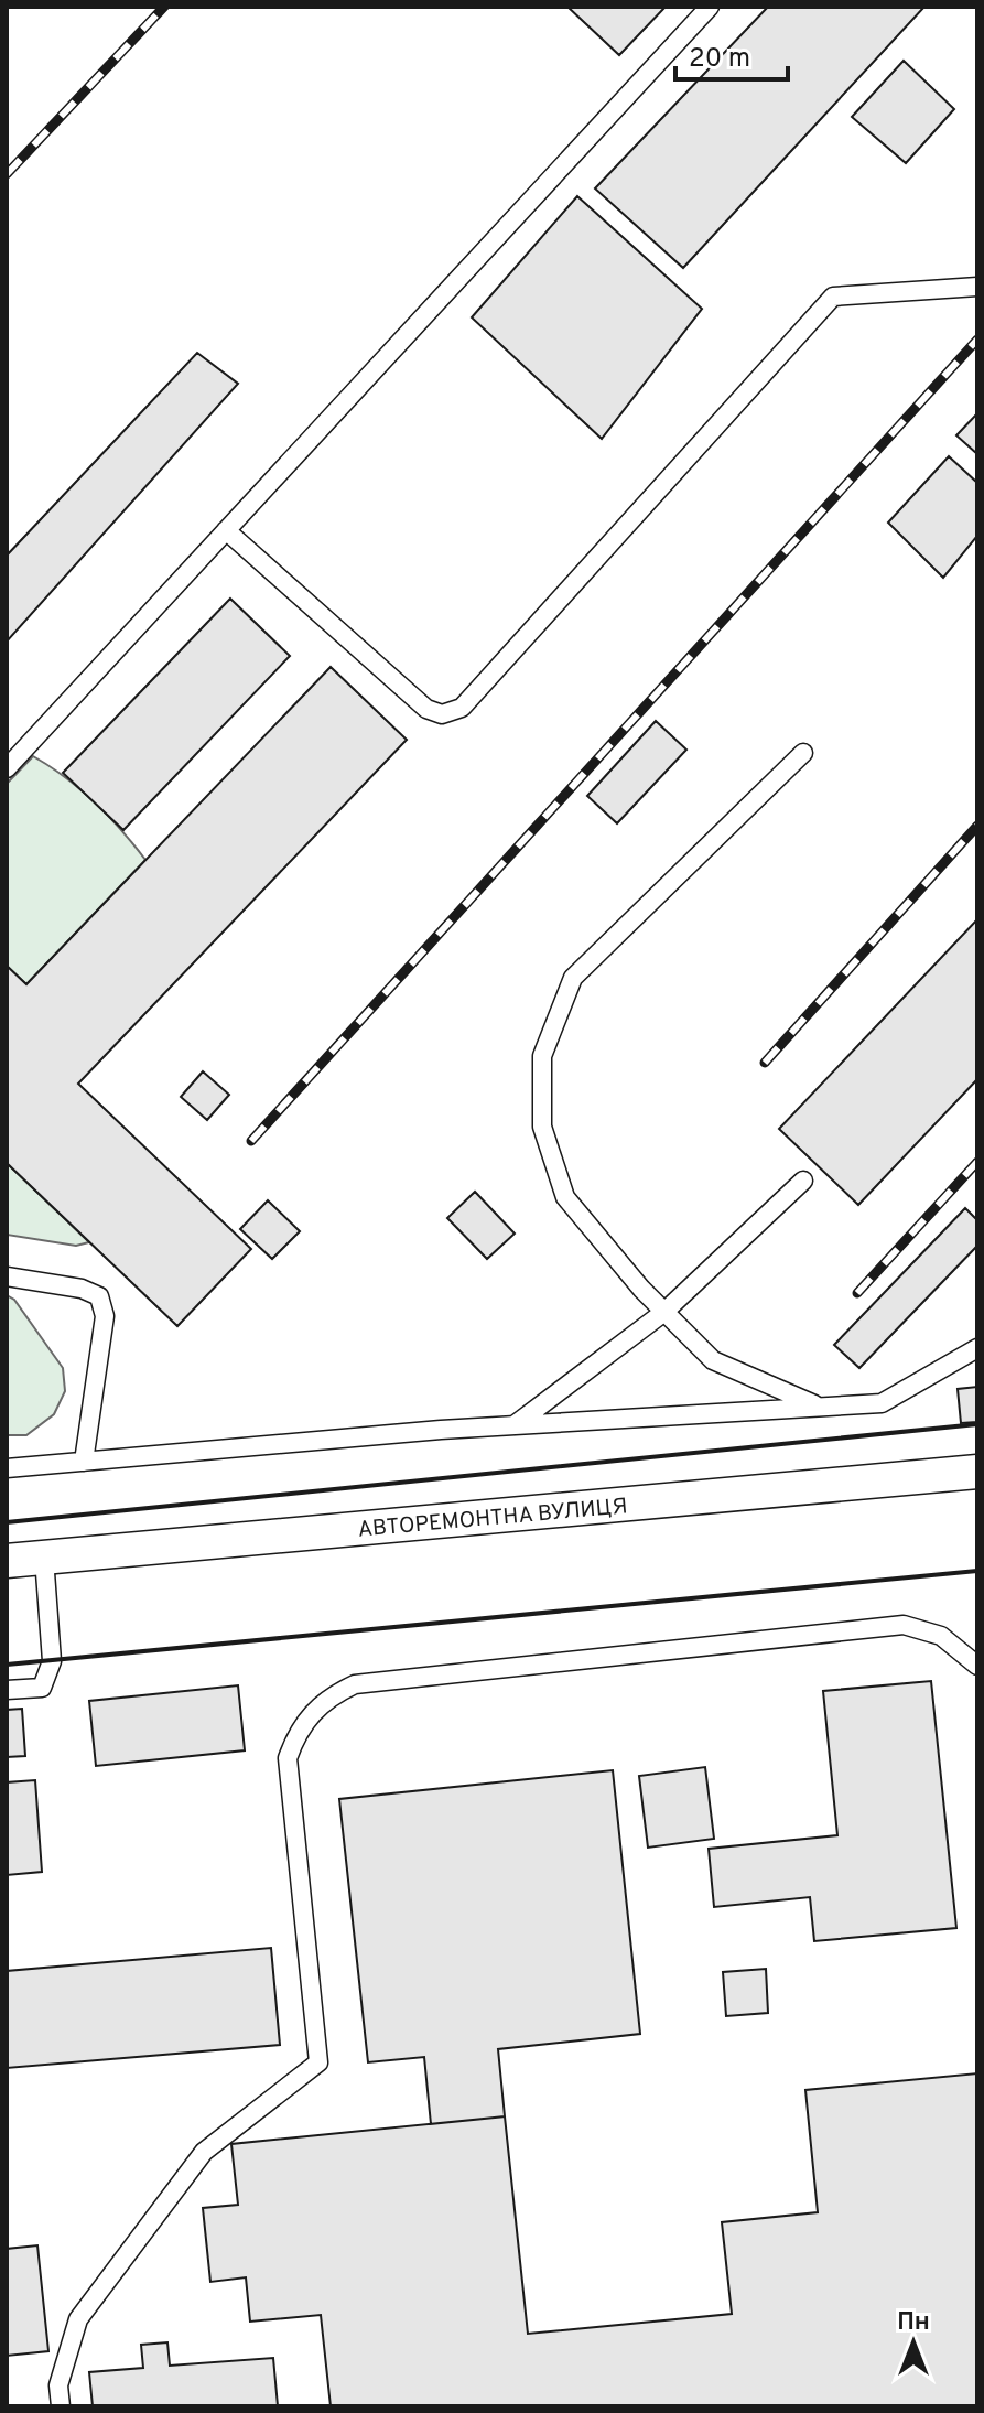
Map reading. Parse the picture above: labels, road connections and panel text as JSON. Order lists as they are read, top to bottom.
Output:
{
  "streets": {
    "street": ["АВТОРЕМОНТНА ВУЛИЦЯ"]
  },
  "scale_bar": "20 m",
  "north": "top"
}
